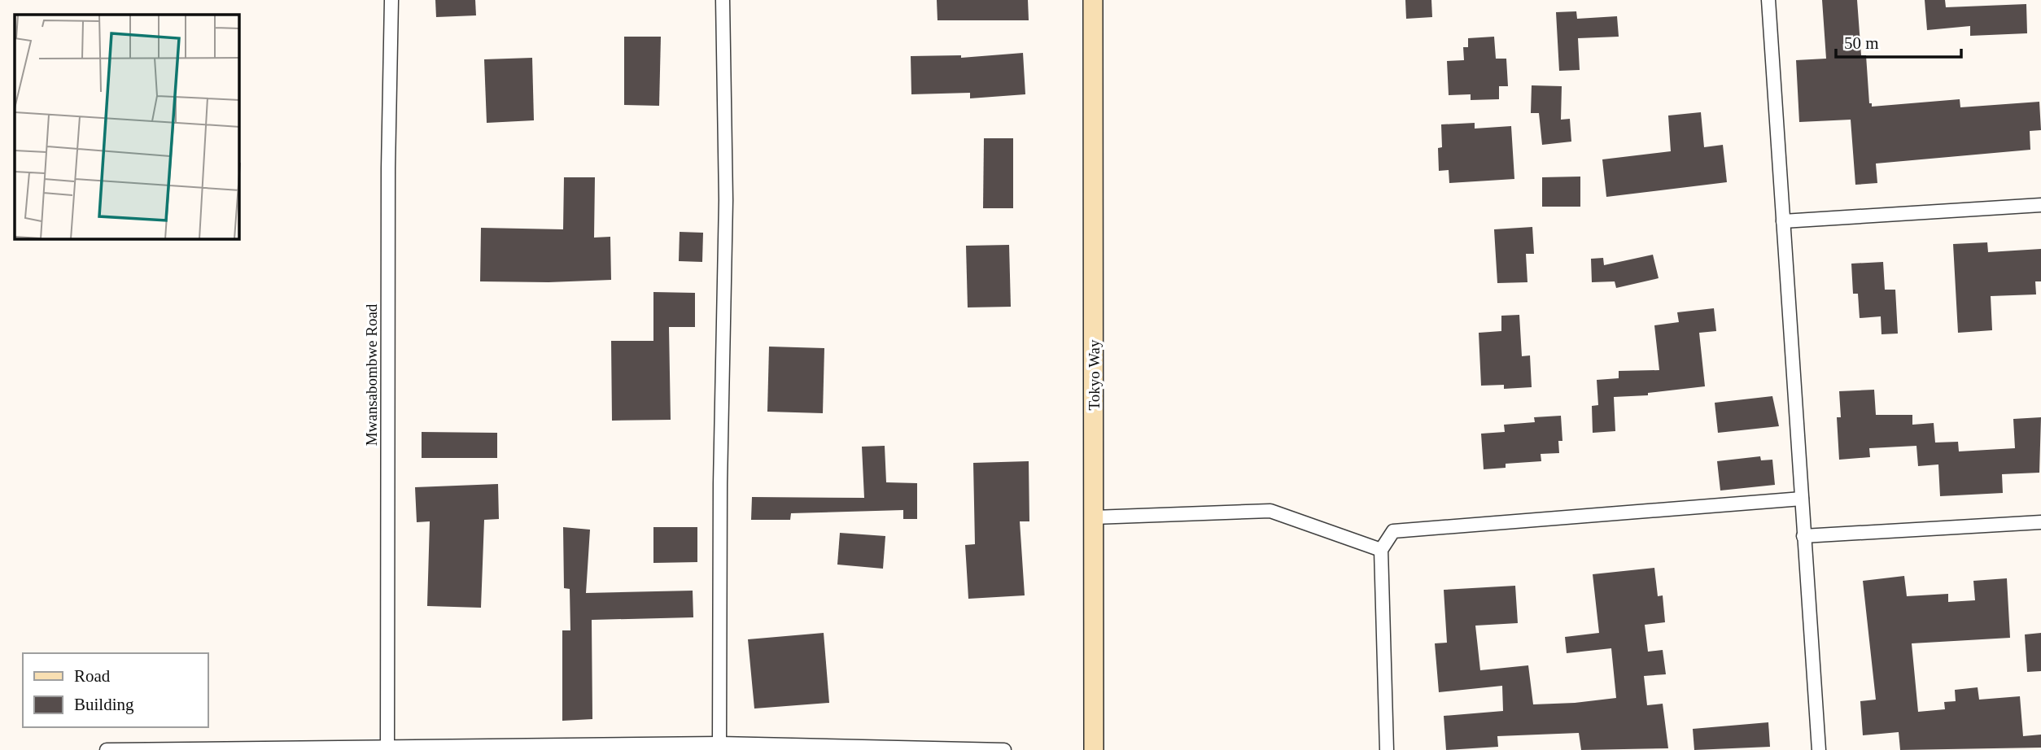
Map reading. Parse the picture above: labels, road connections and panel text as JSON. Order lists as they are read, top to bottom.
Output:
{
  "streets": {
    "street": ["Mwansabombwe Road", "Tokyo Way"]
  },
  "legend": ["Road", "Building"],
  "scale_bar": "50 m"
}
